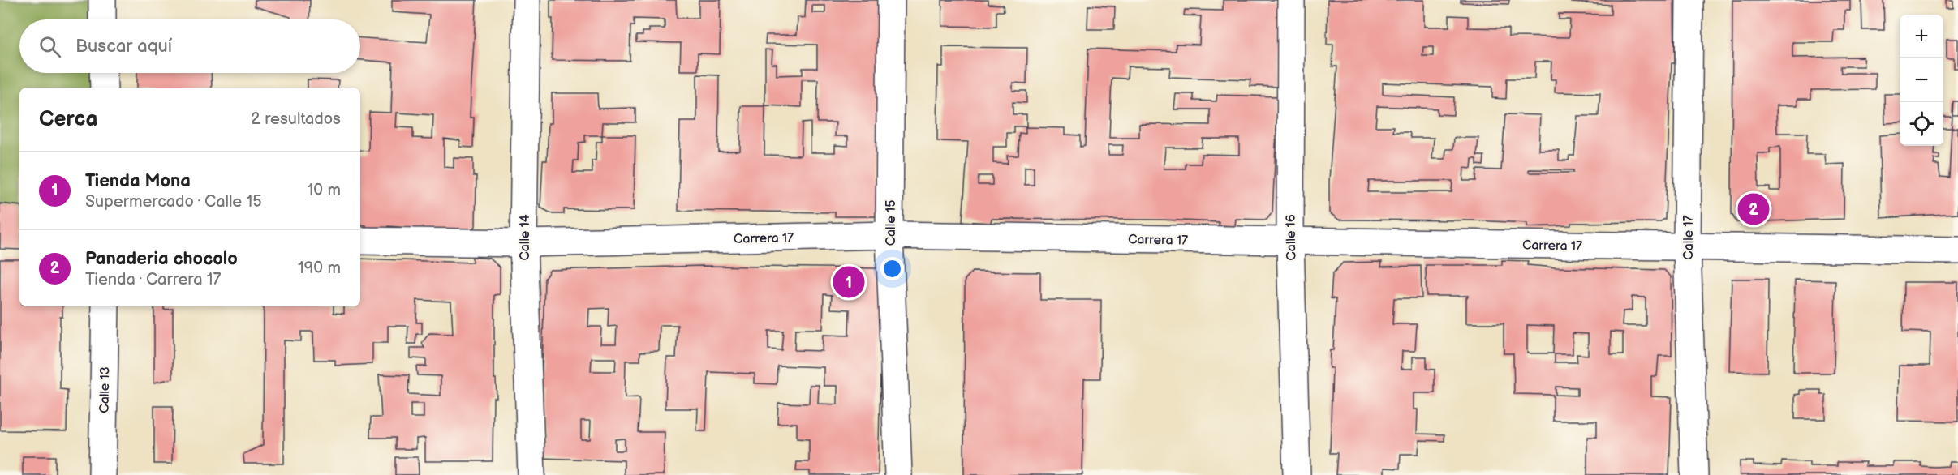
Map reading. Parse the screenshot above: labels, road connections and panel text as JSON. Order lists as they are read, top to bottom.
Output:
{
  "streets": {
    "street": [
      "Calle 15",
      "Calle 14",
      "Carrera 17",
      "Calle 16",
      "Calle 17",
      "Calle 13"
    ]
  },
  "crossings": [
    ["Calle 15", "Carrera 17"],
    ["Calle 14", "Carrera 17"],
    ["Carrera 17", "Calle 16"],
    ["Carrera 17", "Calle 17"]
  ],
  "page": {
    "map_buttons": ["+", "−"],
    "search": "Buscar aquí",
    "heading": ["Cerca", "2 resultados"],
    "list": [
      {
        "mark": "1",
        "name": "Tienda Mona",
        "note": "Supermercado · Calle 15",
        "value": "10 m"
      },
      {
        "mark": "2",
        "name": "Panaderia chocolo",
        "note": "Tienda · Carrera 17",
        "value": "190 m"
      }
    ],
    "pins": ["2", "1"]
  }
}
